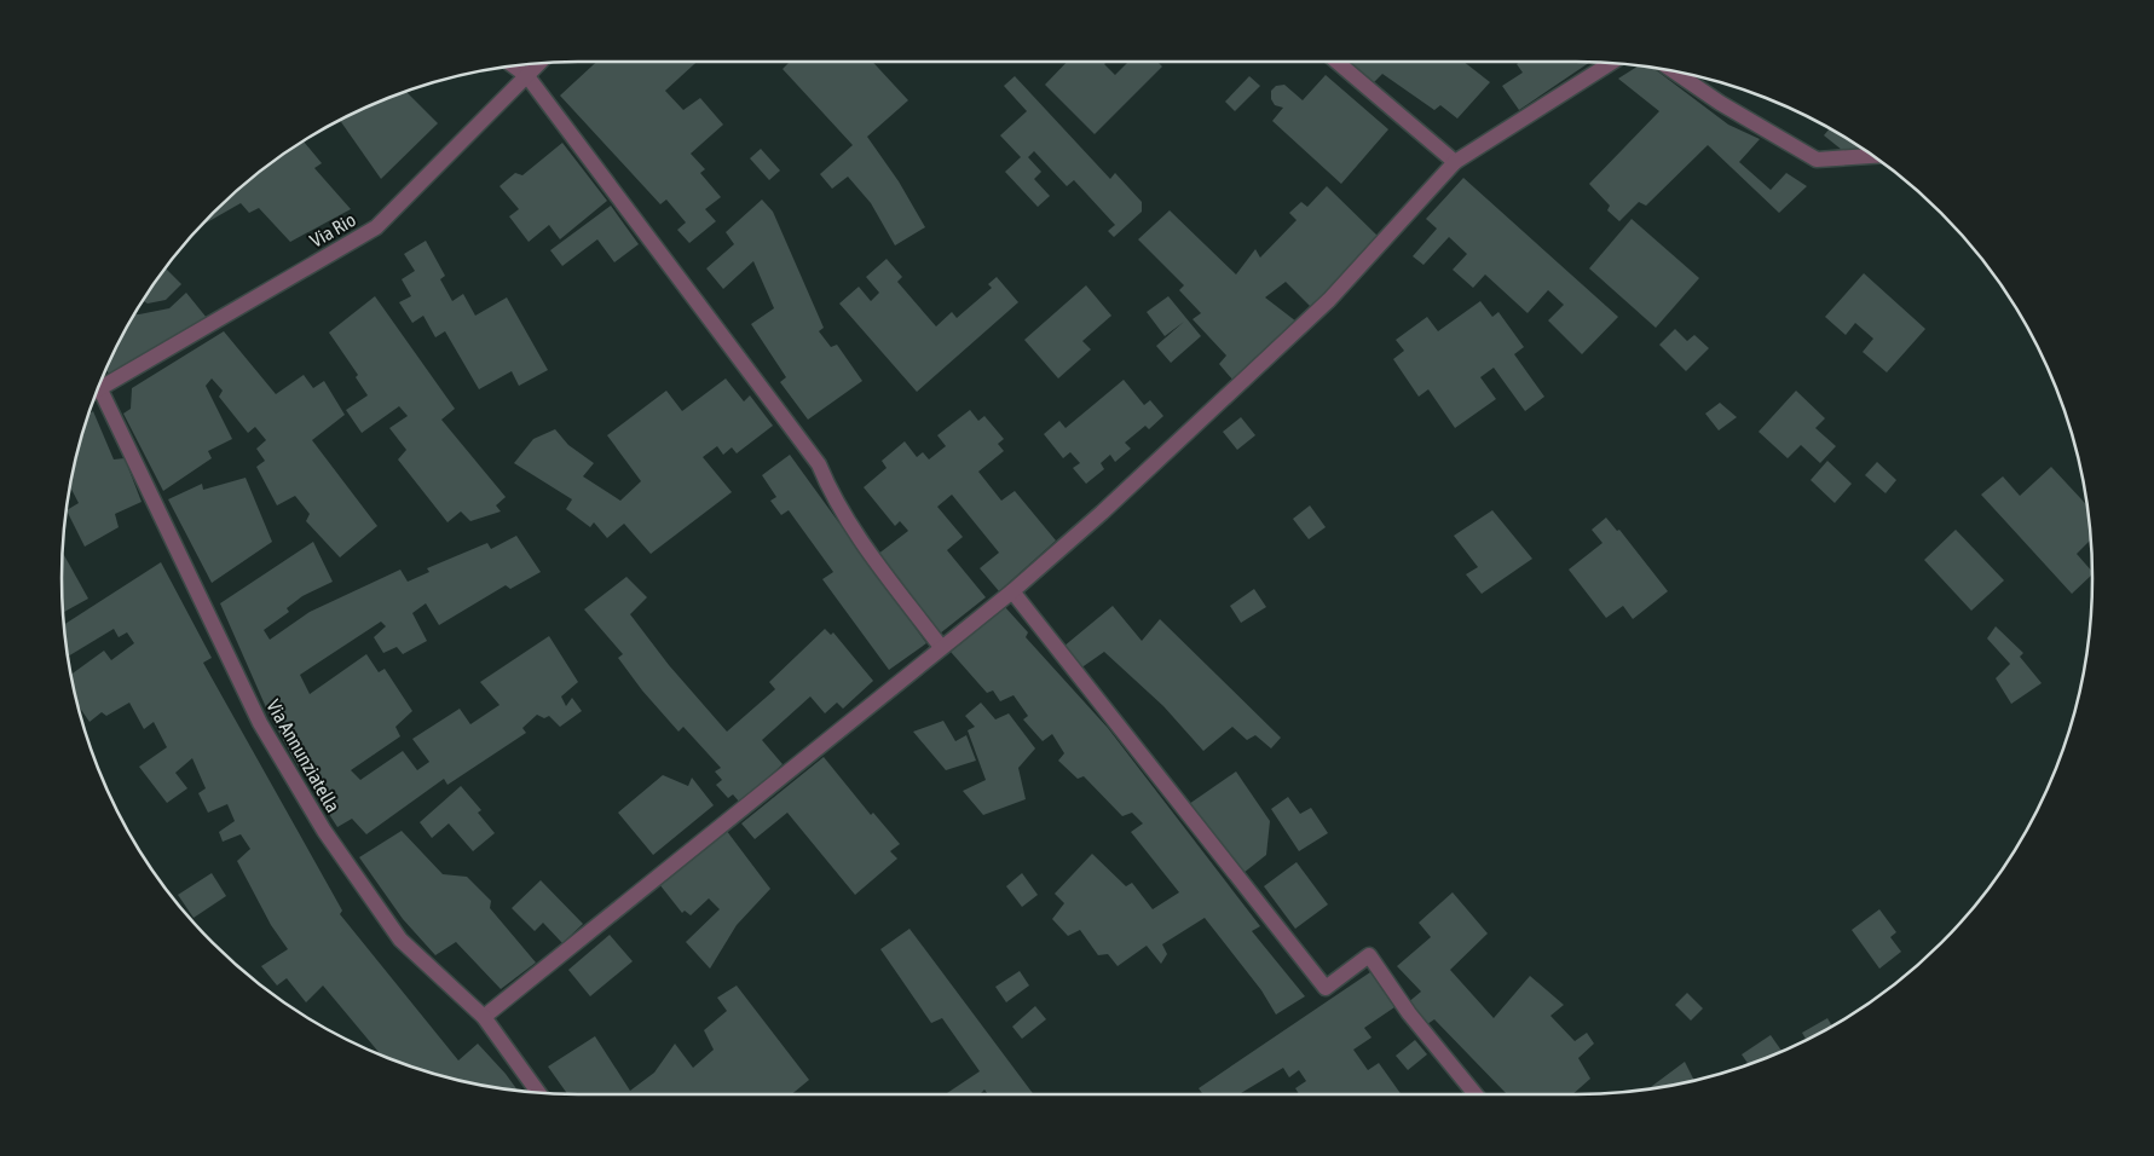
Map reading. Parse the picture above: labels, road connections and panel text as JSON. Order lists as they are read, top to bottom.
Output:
{
  "streets": {
    "street": ["Via Rio", "Via Annunziatella"]
  }
}
